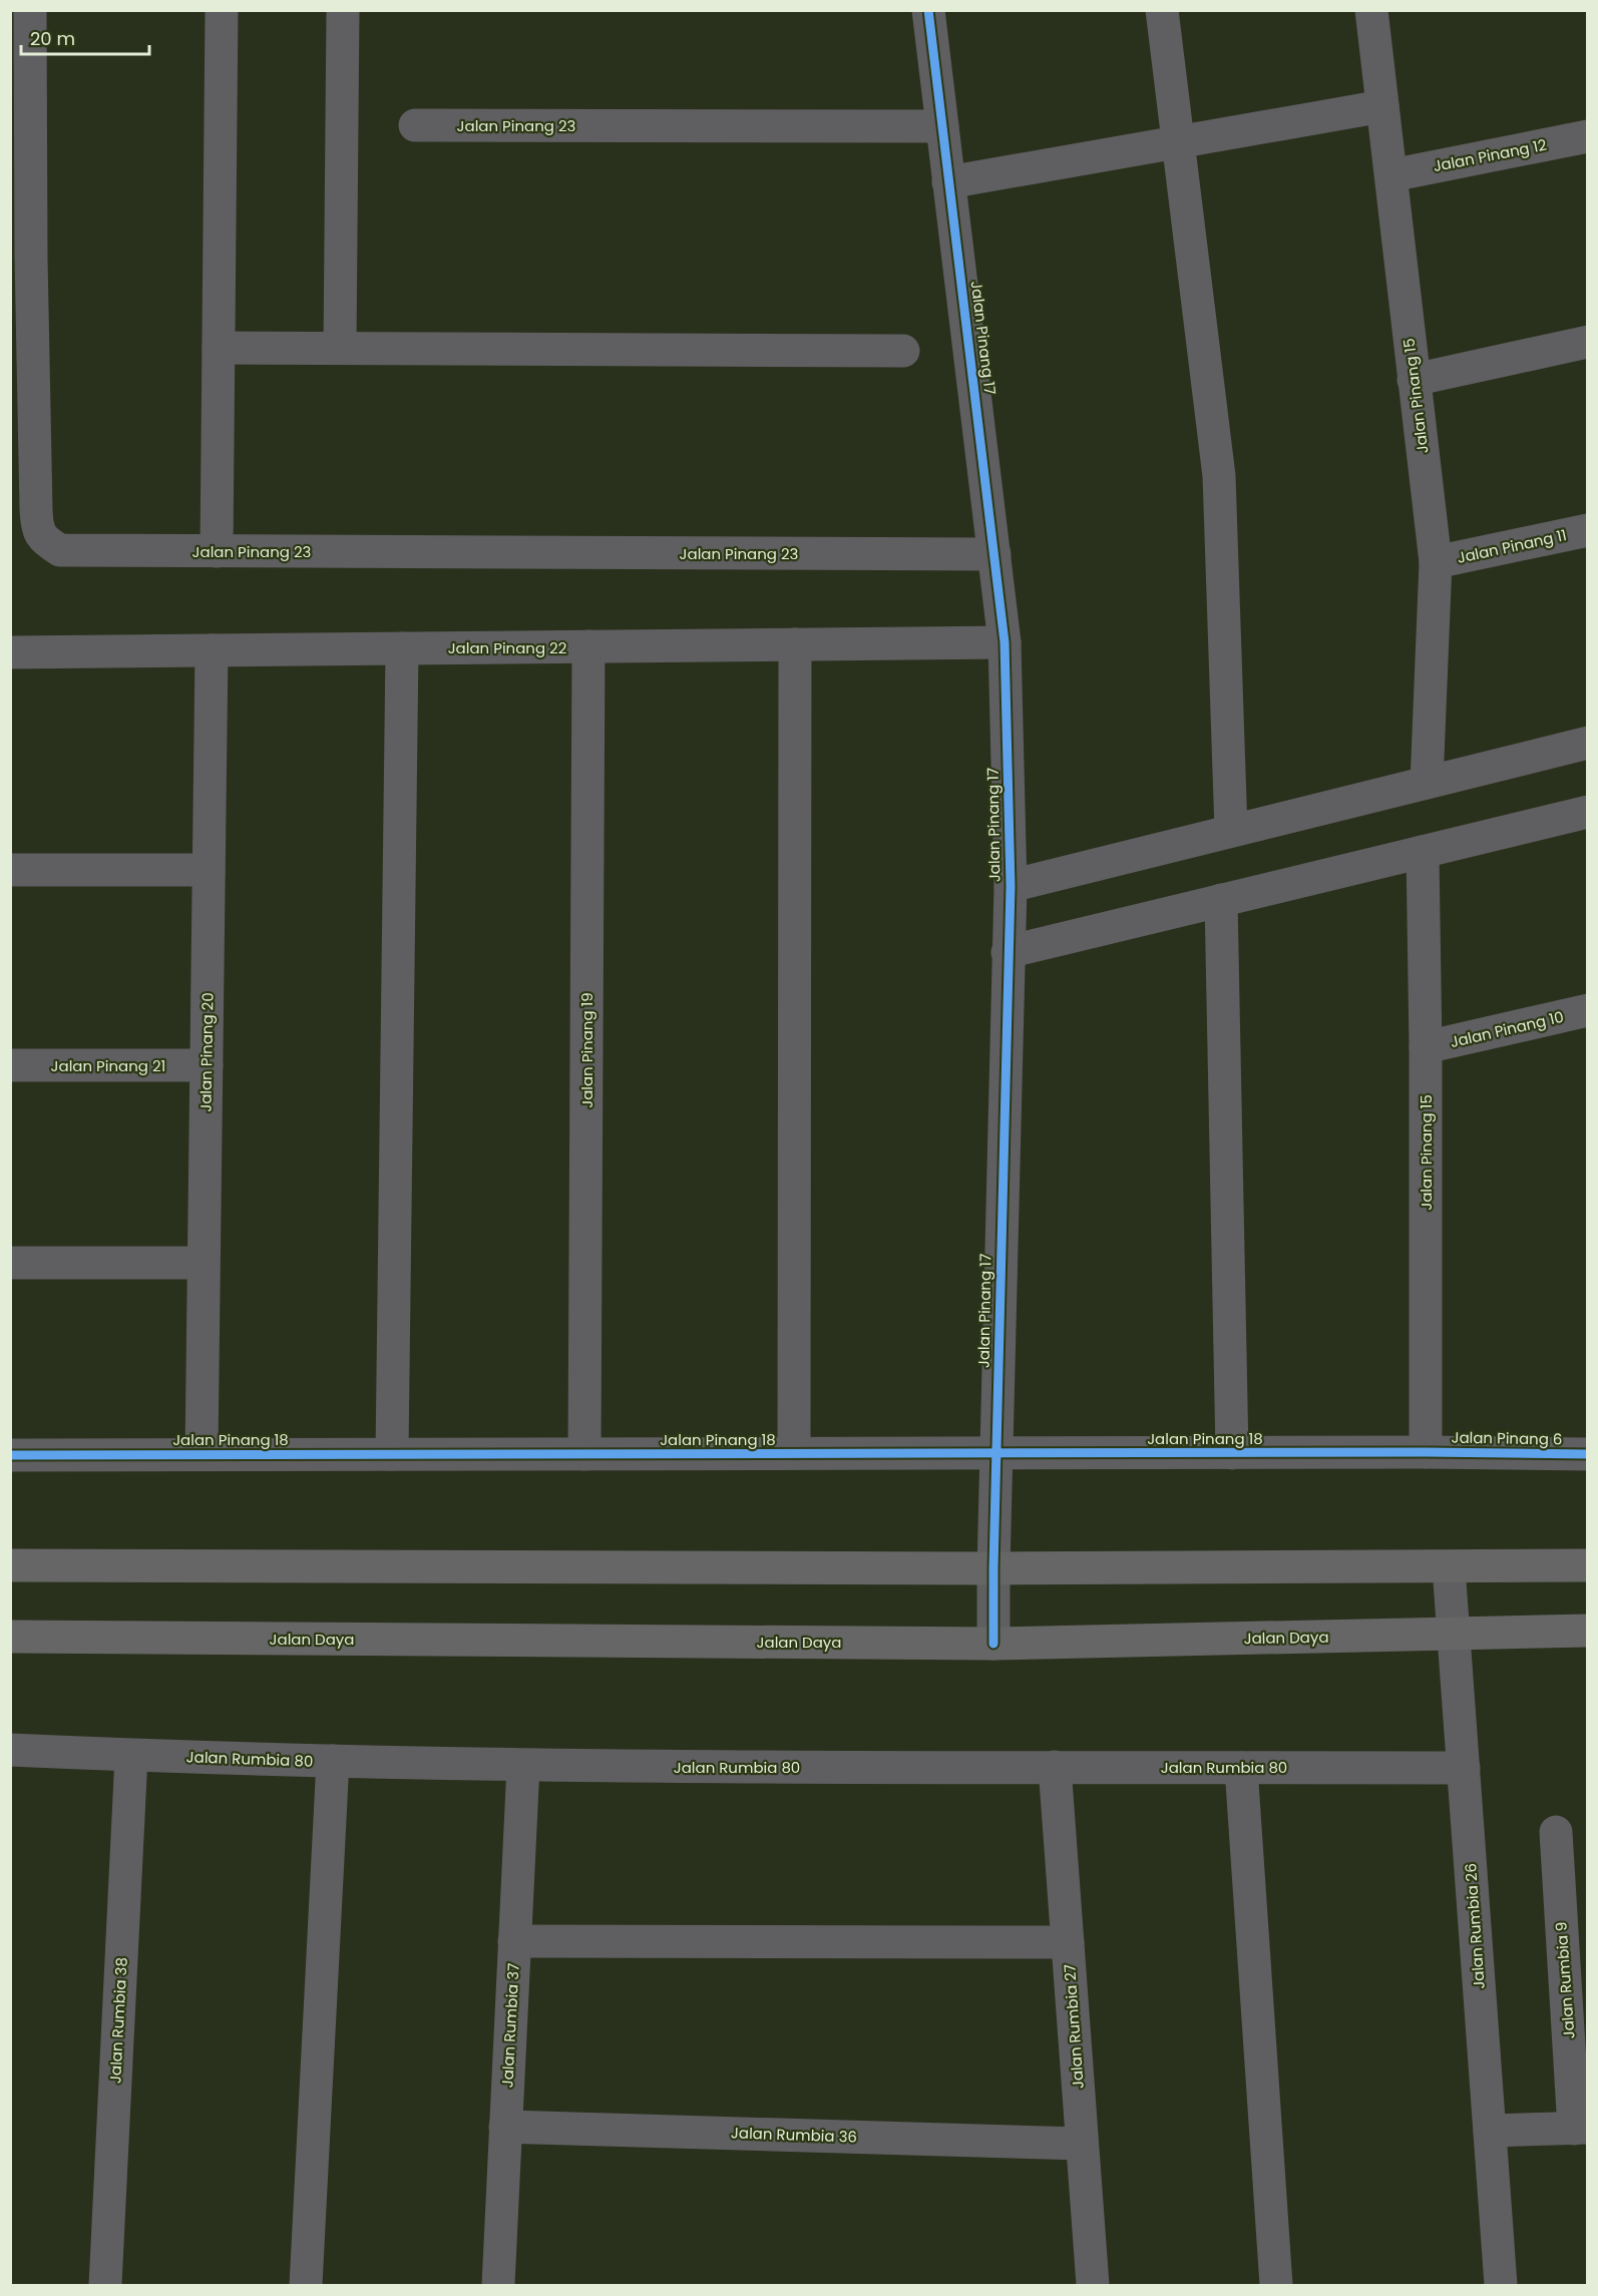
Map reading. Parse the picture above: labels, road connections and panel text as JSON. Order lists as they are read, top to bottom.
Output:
{
  "streets": {
    "main road": ["Jalan Daya"],
    "street": [
      "Jalan Pinang 23",
      "Jalan Pinang 12",
      "Jalan Pinang 17",
      "Jalan Pinang 15",
      "Jalan Pinang 11",
      "Jalan Pinang 22",
      "Jalan Pinang 10",
      "Jalan Pinang 19",
      "Jalan Pinang 20",
      "Jalan Pinang 21",
      "Jalan Pinang 18",
      "Jalan Pinang 6",
      "Jalan Rumbia 80",
      "Jalan Rumbia 26",
      "Jalan Rumbia 9",
      "Jalan Rumbia 38",
      "Jalan Rumbia 37",
      "Jalan Rumbia 27",
      "Jalan Rumbia 36"
    ]
  },
  "crossings": [
    ["Jalan Pinang 23", "Jalan Pinang 17"],
    ["Jalan Pinang 12", "Jalan Pinang 15"],
    ["Jalan Pinang 17", "Jalan Pinang 22"],
    ["Jalan Pinang 17", "Jalan Pinang 18"],
    ["Jalan Pinang 17", "Jalan Daya"],
    ["Jalan Pinang 15", "Jalan Pinang 11"],
    ["Jalan Pinang 15", "Jalan Pinang 10"],
    ["Jalan Pinang 15", "Jalan Pinang 18"],
    ["Jalan Pinang 15", "Jalan Pinang 6"],
    ["Jalan Pinang 22", "Jalan Pinang 19"],
    ["Jalan Pinang 22", "Jalan Pinang 20"],
    ["Jalan Pinang 19", "Jalan Pinang 18"],
    ["Jalan Pinang 20", "Jalan Pinang 21"],
    ["Jalan Pinang 20", "Jalan Pinang 18"],
    ["Jalan Pinang 18", "Jalan Pinang 6"],
    ["Jalan Daya", "Jalan Rumbia 26"],
    ["Jalan Rumbia 80", "Jalan Rumbia 26"],
    ["Jalan Rumbia 80", "Jalan Rumbia 38"],
    ["Jalan Rumbia 80", "Jalan Rumbia 37"],
    ["Jalan Rumbia 80", "Jalan Rumbia 27"],
    ["Jalan Rumbia 37", "Jalan Rumbia 36"],
    ["Jalan Rumbia 27", "Jalan Rumbia 36"]
  ],
  "scale_bar": "20 m"
}
